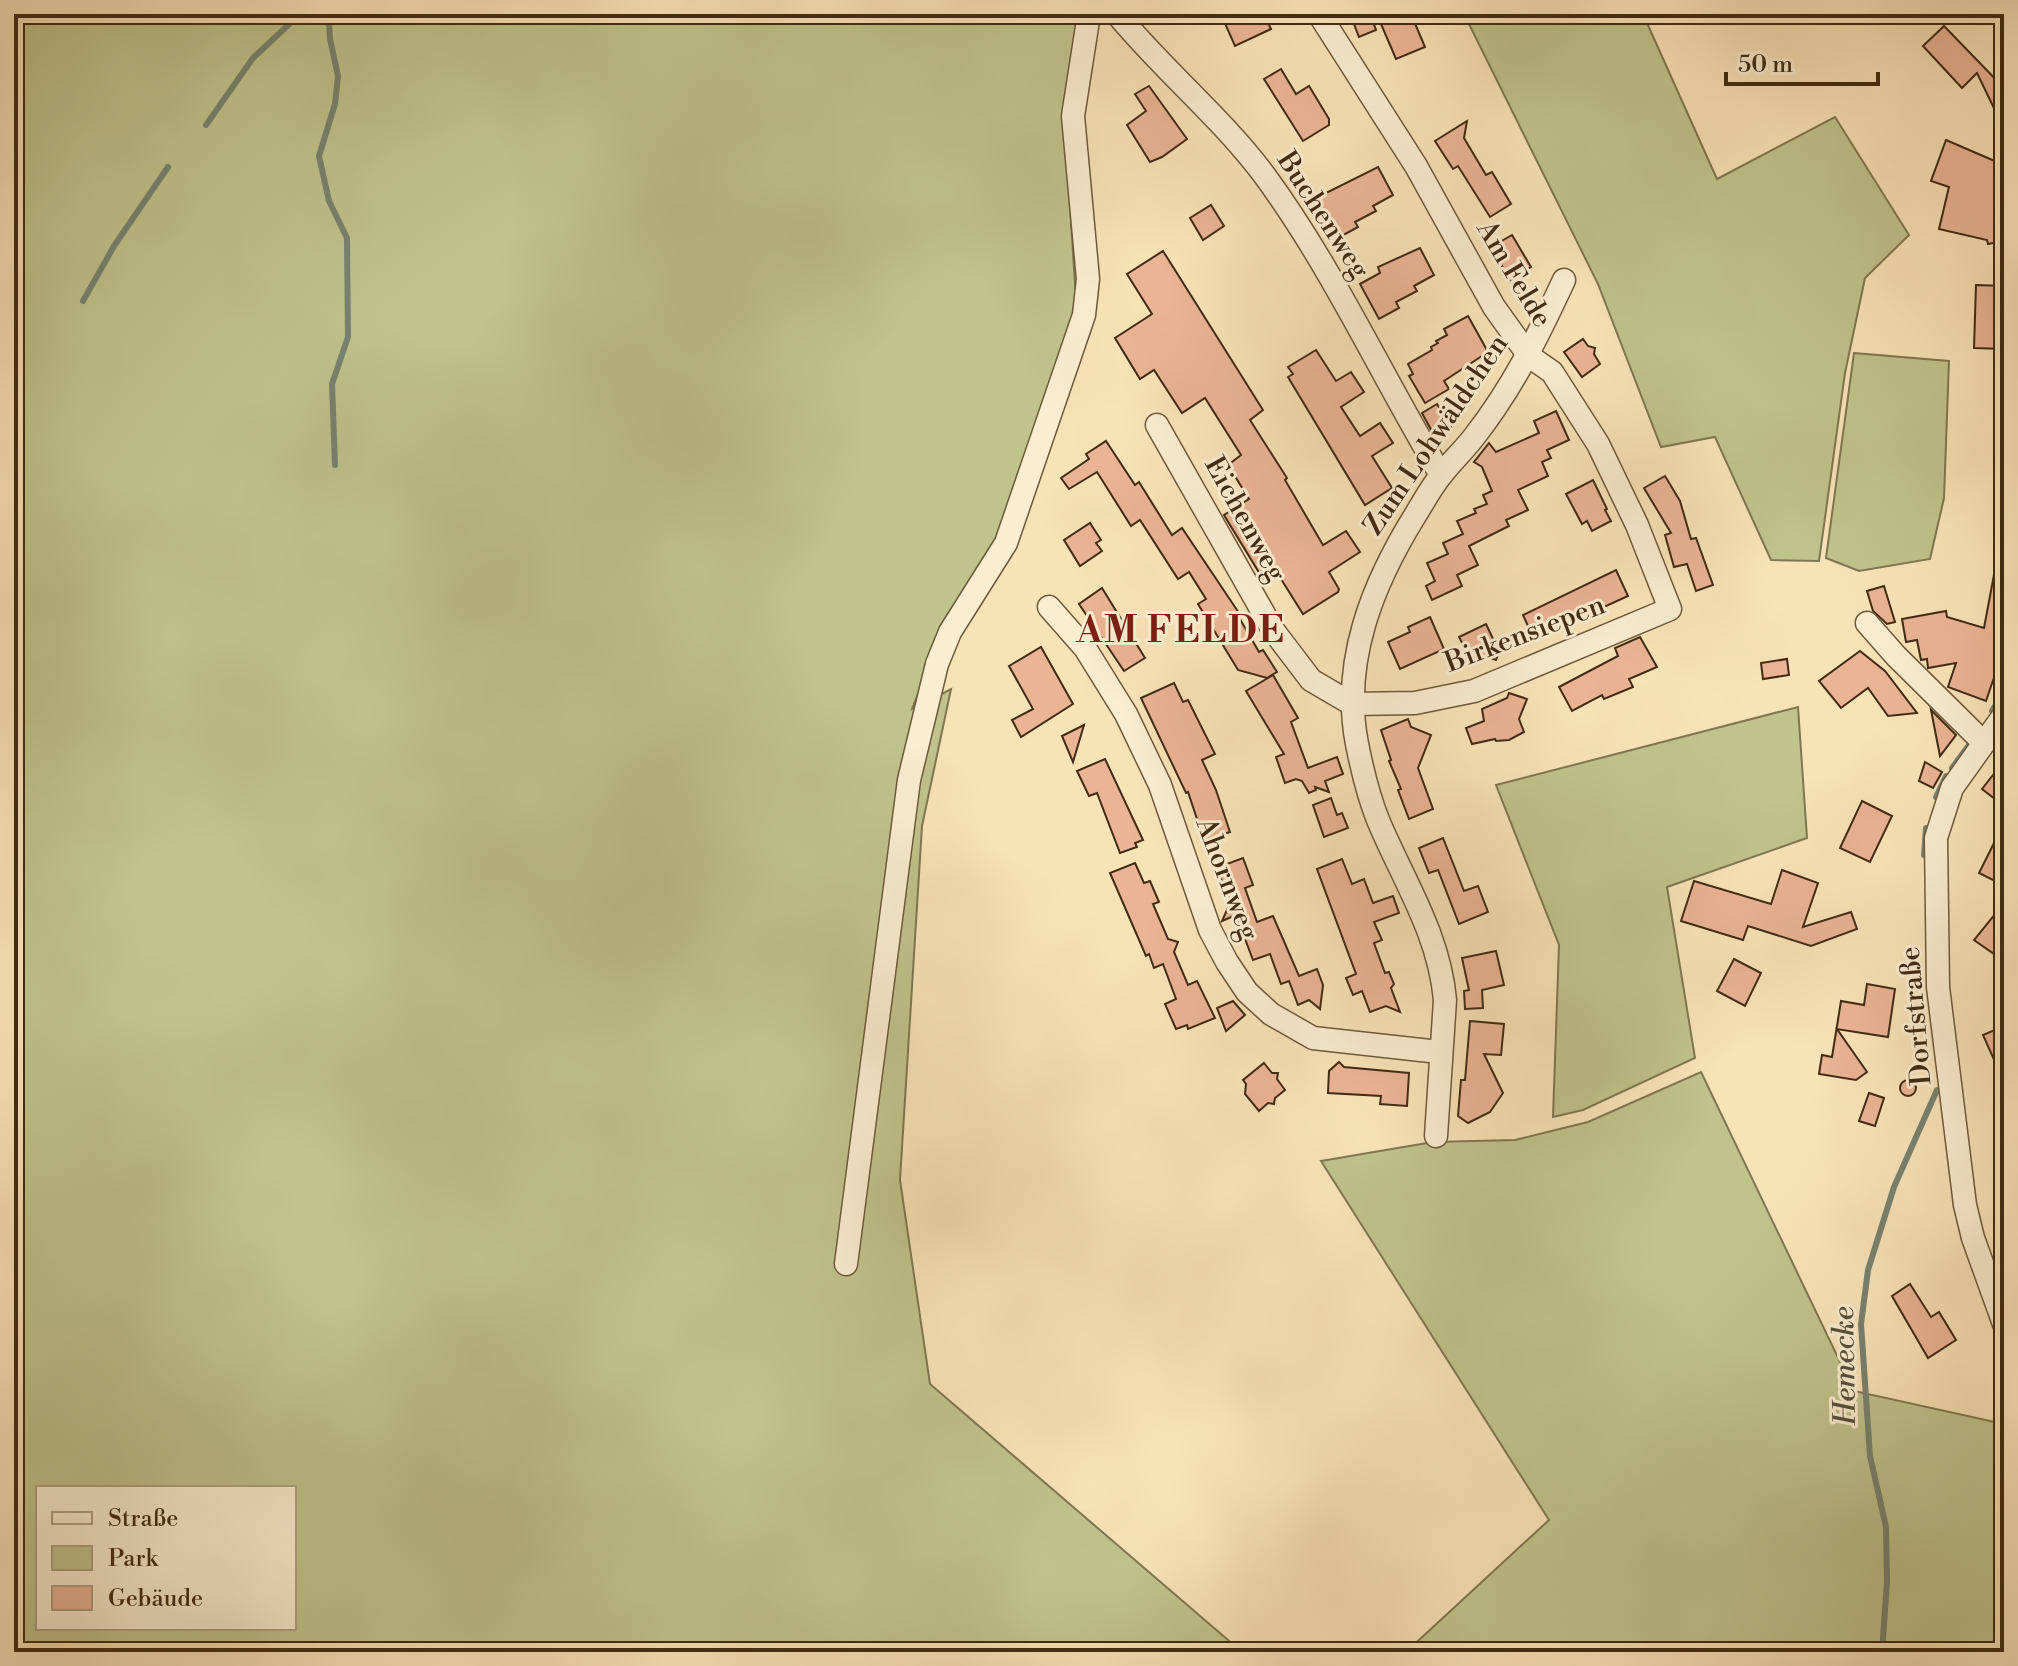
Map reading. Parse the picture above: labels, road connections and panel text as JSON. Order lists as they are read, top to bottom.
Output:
{
  "streets": {
    "street": [
      "Buchenweg",
      "Am Felde",
      "Zum Lohwäldchen",
      "Eichenweg",
      "Birkensiepen",
      "Ahornweg",
      "Dorfstraße"
    ]
  },
  "crossings": [
    ["Buchenweg", "Zum Lohwäldchen"],
    ["Am Felde", "Zum Lohwäldchen"],
    ["Am Felde", "Birkensiepen"],
    ["Zum Lohwäldchen", "Eichenweg"],
    ["Zum Lohwäldchen", "Birkensiepen"],
    ["Zum Lohwäldchen", "Ahornweg"],
    ["Eichenweg", "Birkensiepen"]
  ],
  "districts": ["AM FELDE"],
  "water": ["Hemecke"],
  "legend": ["Straße", "Park", "Gebäude"],
  "scale_bar": "50 m"
}
